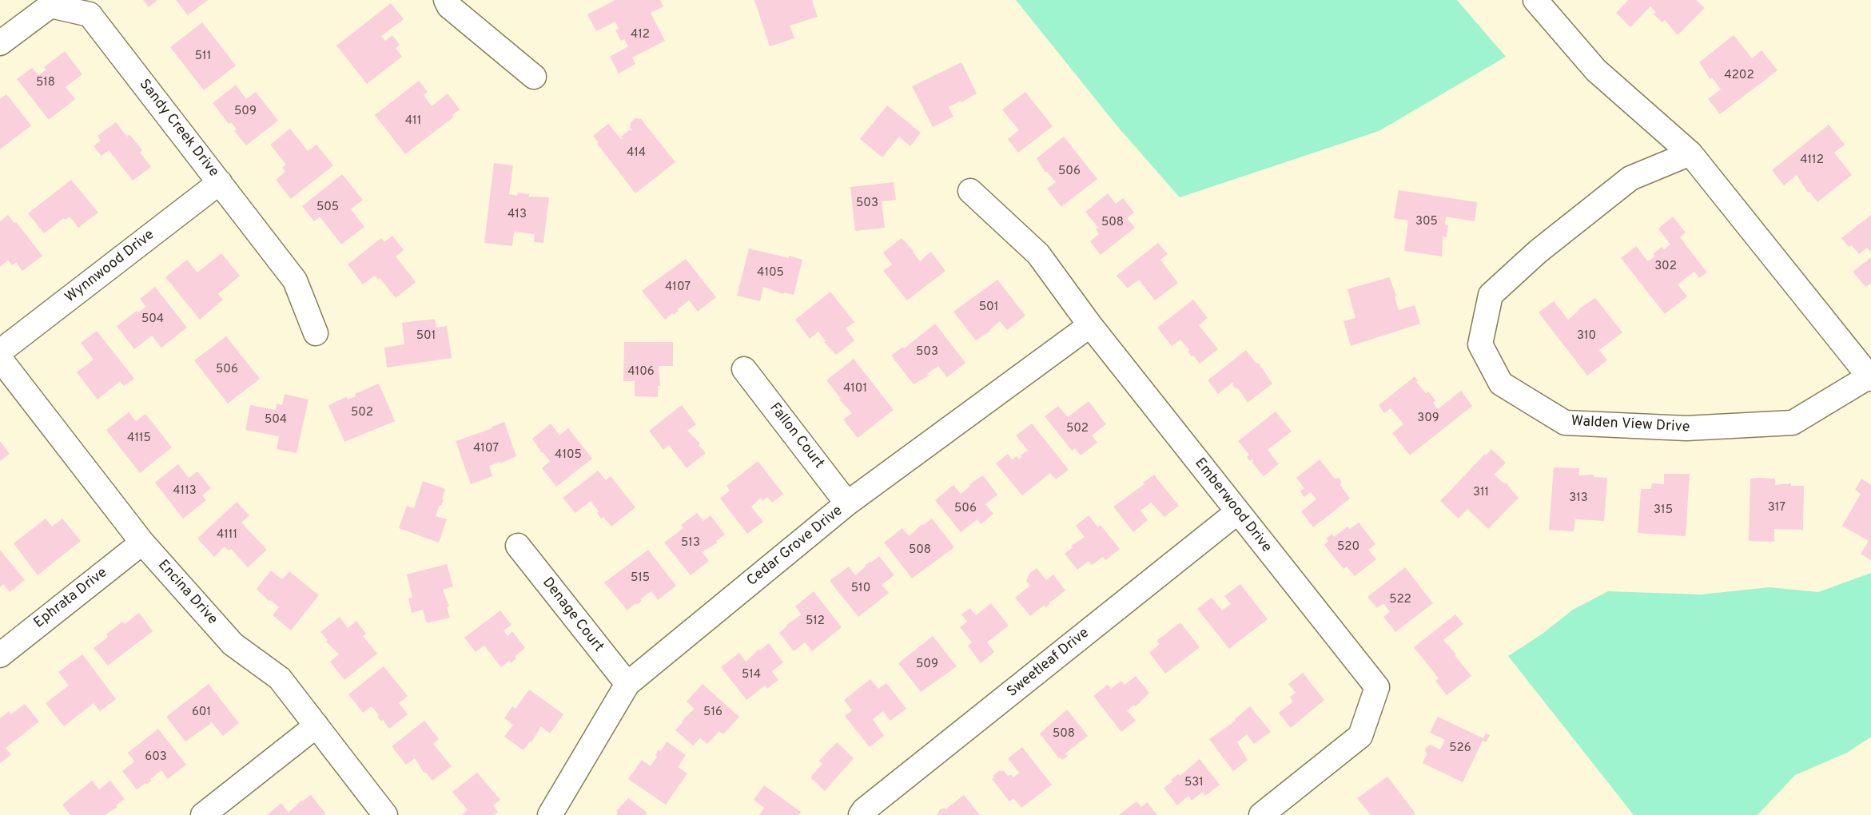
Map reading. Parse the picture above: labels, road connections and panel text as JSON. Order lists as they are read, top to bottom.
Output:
{
  "streets": {
    "street": [
      "Sandy Creek Drive",
      "Wynnwood Drive",
      "Walden View Drive",
      "Fallon Court",
      "Emberwood Drive",
      "Cedar Grove Drive",
      "Encina Drive",
      "Ephrata Drive",
      "Denage Court",
      "Sweetleaf Drive"
    ]
  },
  "crossings": [
    ["Sandy Creek Drive", "Wynnwood Drive"],
    ["Fallon Court", "Cedar Grove Drive"],
    ["Emberwood Drive", "Cedar Grove Drive"],
    ["Emberwood Drive", "Sweetleaf Drive"],
    ["Cedar Grove Drive", "Denage Court"],
    ["Encina Drive", "Ephrata Drive"]
  ],
  "house_numbers": [
    "412",
    "511",
    "4202",
    "518",
    "509",
    "411",
    "414",
    "4112",
    "506",
    "503",
    "505",
    "413",
    "305",
    "508",
    "302",
    "4105",
    "4107",
    "501",
    "504",
    "501",
    "310",
    "503",
    "506",
    "4106",
    "4101",
    "502",
    "309",
    "504",
    "502",
    "4115",
    "4107",
    "4105",
    "4113",
    "311",
    "313",
    "317",
    "506",
    "315",
    "4111",
    "513",
    "520",
    "508",
    "515",
    "510",
    "522",
    "512",
    "509",
    "514",
    "601",
    "516",
    "508",
    "526",
    "603",
    "531"
  ]
}
